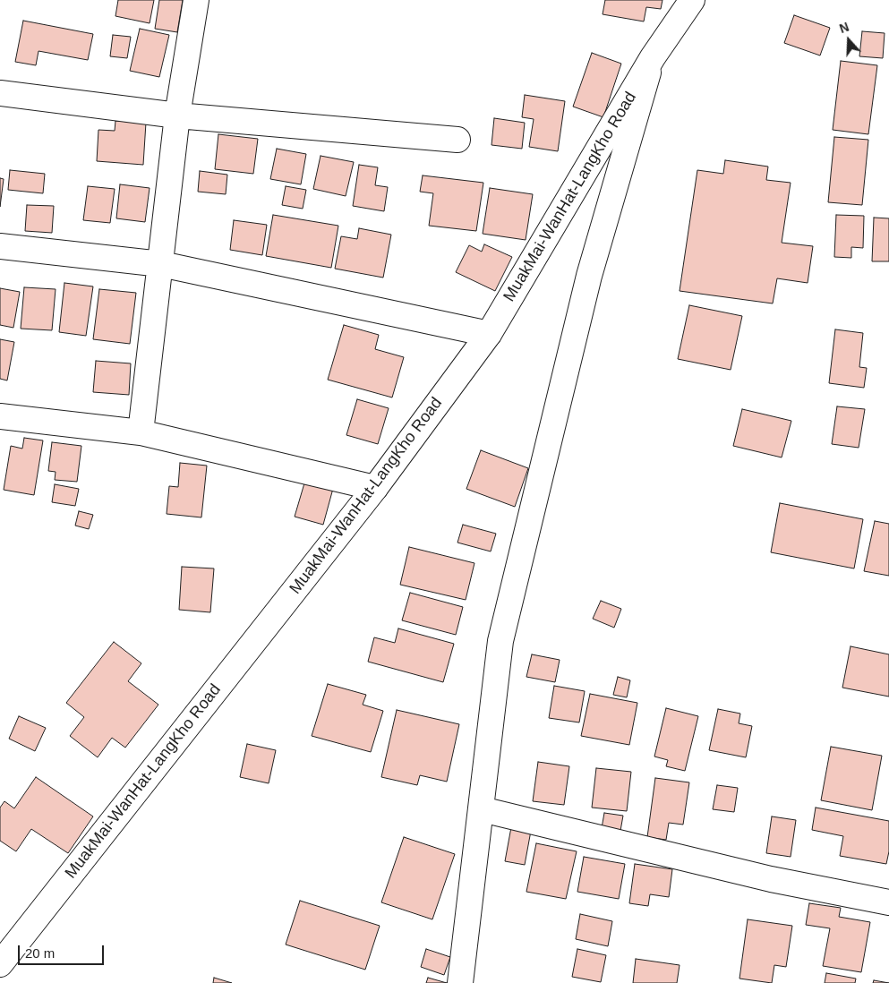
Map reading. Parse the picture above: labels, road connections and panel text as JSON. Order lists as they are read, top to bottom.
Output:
{
  "streets": {
    "street": ["MuakMai-WanHat-LangKho Road"]
  },
  "scale_bar": "20 m",
  "north": "top"
}
